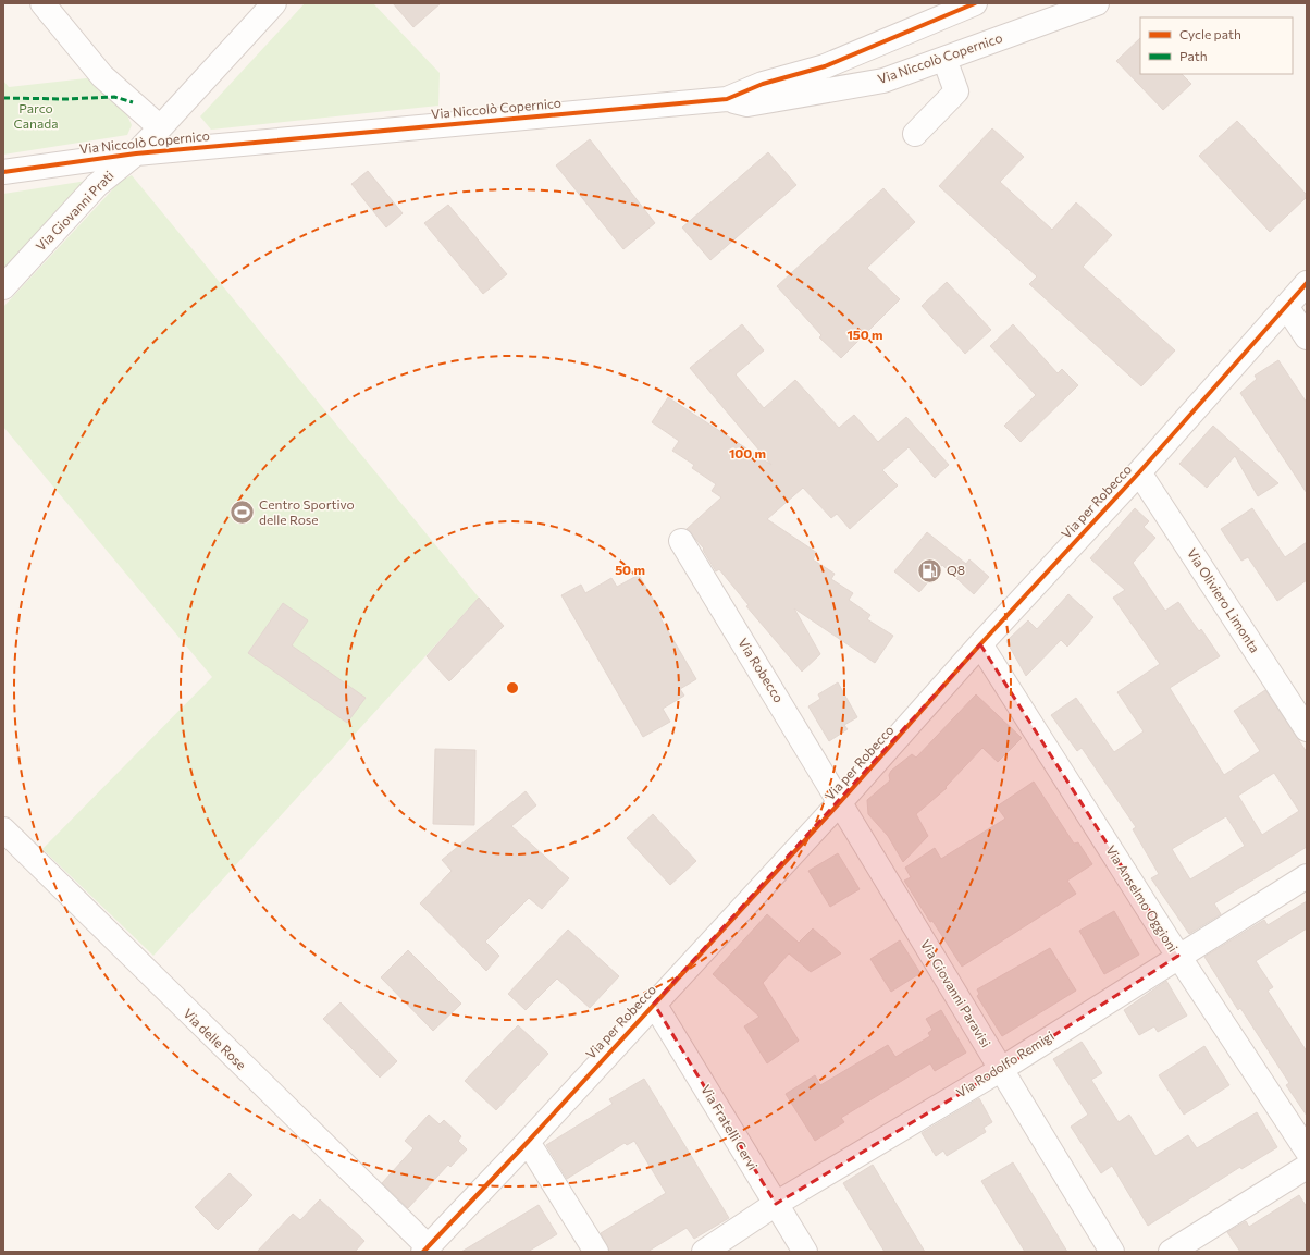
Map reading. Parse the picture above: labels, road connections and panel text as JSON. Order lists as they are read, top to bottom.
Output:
{
  "streets": {
    "street": [
      "Via Niccolò Copernico",
      "Via Giovanni Prati",
      "Via per Robecco",
      "Via Oliviero Limonta",
      "Via Robecco",
      "Via Anselmo Oggioni",
      "Via Giovanni Paravisi",
      "Via delle Rose",
      "Via Rodolfo Remigi",
      "Via Fratelli Cervi"
    ]
  },
  "crossings": [
    ["Via Niccolò Copernico", "Via Giovanni Prati"],
    ["Via per Robecco", "Via Oliviero Limonta"],
    ["Via per Robecco", "Via Robecco"],
    ["Via per Robecco", "Via Anselmo Oggioni"],
    ["Via per Robecco", "Via Giovanni Paravisi"],
    ["Via per Robecco", "Via delle Rose"],
    ["Via per Robecco", "Via Fratelli Cervi"],
    ["Via Robecco", "Via Giovanni Paravisi"],
    ["Via Anselmo Oggioni", "Via Rodolfo Remigi"],
    ["Via Giovanni Paravisi", "Via Rodolfo Remigi"],
    ["Via Rodolfo Remigi", "Via Fratelli Cervi"]
  ],
  "parks": ["Parco Canada"],
  "places": {
    "sports": ["Centro Sportivo delle Rose"],
    "fuel station": ["Q8"]
  },
  "legend": ["Cycle path", "Path"],
  "rings": ["150 m", "100 m", "50 m"]
}
